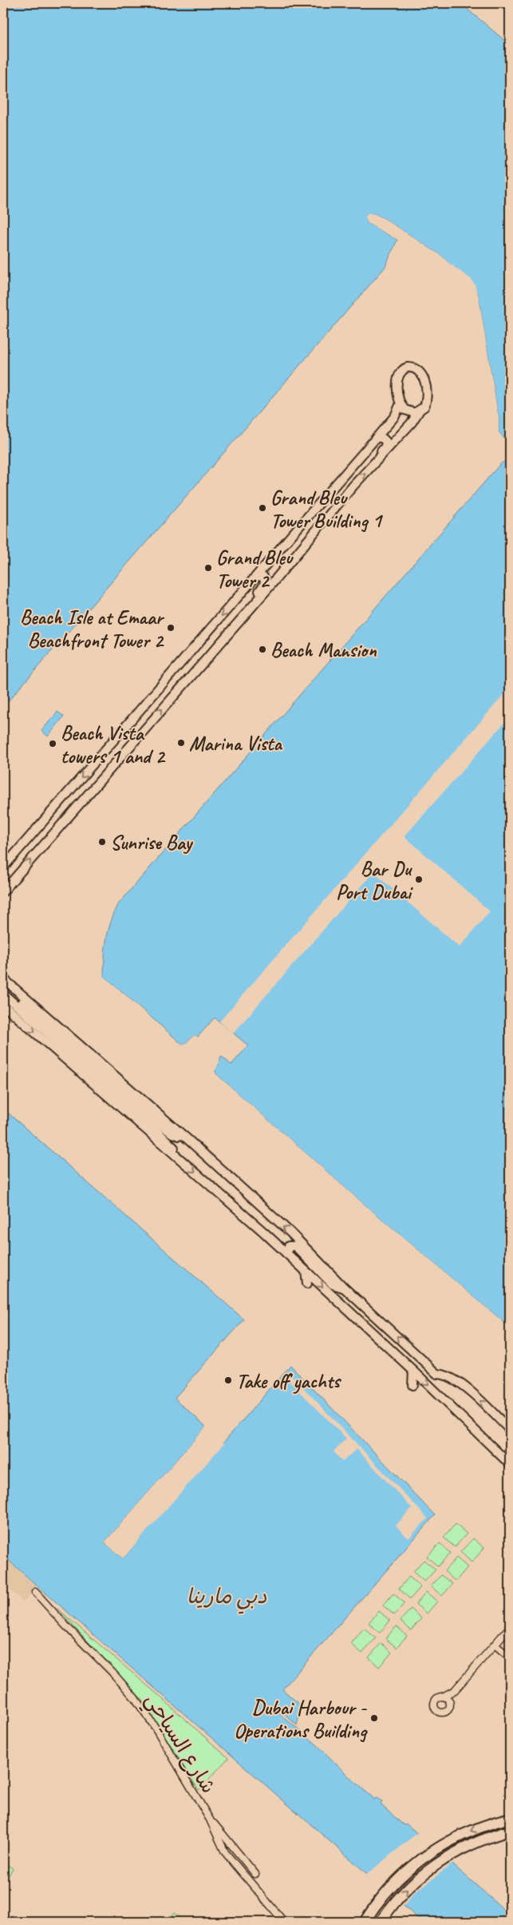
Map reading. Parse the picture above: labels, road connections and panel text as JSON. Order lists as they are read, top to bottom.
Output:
{
  "streets": {
    "street": ["شارع السياحي"]
  },
  "water": ["دبي مارينا"],
  "places": [
    "Grand Bleu Tower Building 1",
    "Grand Bleu Tower 2",
    "Beach Isle at Emaar Beachfront Tower 2",
    "Beach Mansion",
    "Marina Vista",
    "Beach Vista towers 1 and 2",
    "Sunrise Bay",
    "Bar Du Port Dubai",
    "Take off yachts",
    "Dubai Harbour - Operations Building"
  ]
}
